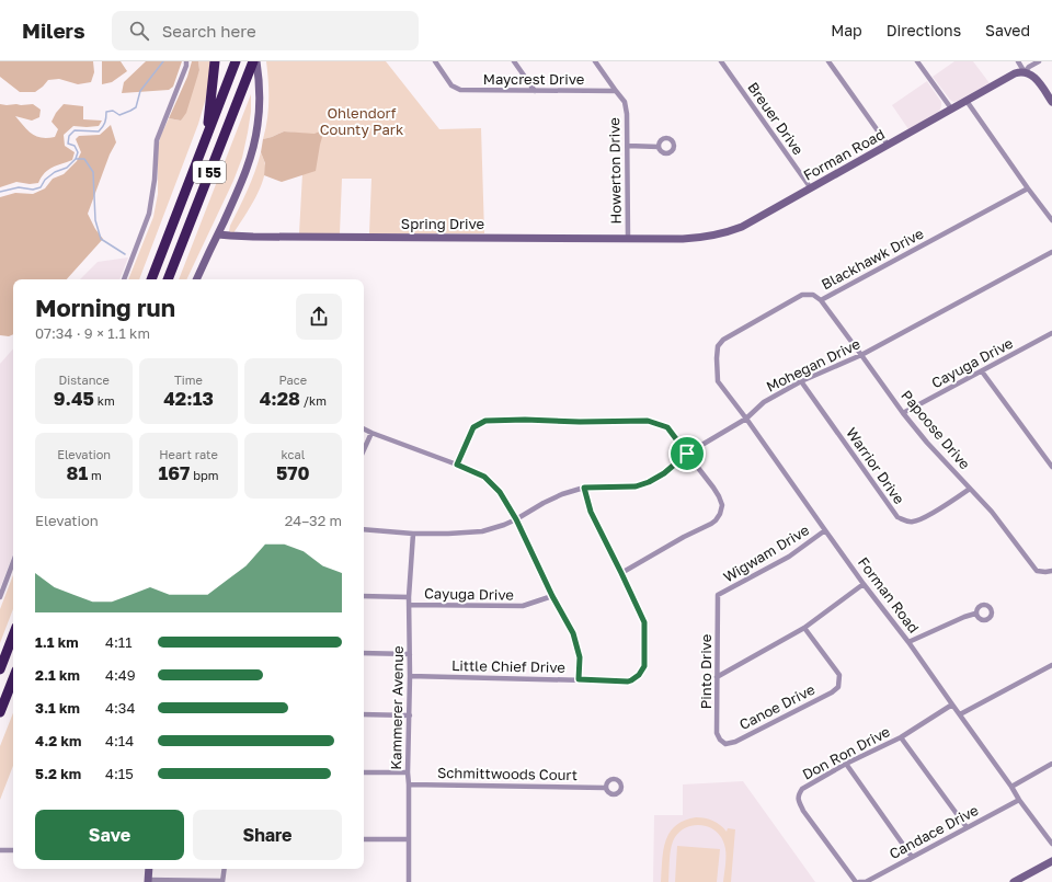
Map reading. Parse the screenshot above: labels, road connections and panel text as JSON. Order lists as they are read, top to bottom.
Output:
{
  "streets": {
    "highway": ["I 55"],
    "street": [
      "Maycrest Drive",
      "Breuer Drive",
      "Forman Road",
      "Howerton Drive",
      "Spring Drive",
      "Blackhawk Drive",
      "Cayuga Drive",
      "Mohegan Drive",
      "Papoose Drive",
      "Warrior Drive",
      "Wigwam Drive",
      "Little Chief Drive",
      "Pinto Drive",
      "Canoe Drive",
      "Kammerer Avenue",
      "Don Ron Drive",
      "Schmittwoods Court",
      "Candace Drive"
    ]
  },
  "crossings": [
    ["Maycrest Drive", "Howerton Drive"],
    ["Breuer Drive", "Forman Road"],
    ["Forman Road", "Spring Drive"],
    ["Forman Road", "Blackhawk Drive"],
    ["Forman Road", "Mohegan Drive"],
    ["Forman Road", "Wigwam Drive"],
    ["Forman Road", "Don Ron Drive"],
    ["Forman Road", "Candace Drive"],
    ["Howerton Drive", "Spring Drive"],
    ["Blackhawk Drive", "Papoose Drive"],
    ["Cayuga Drive", "Papoose Drive"],
    ["Cayuga Drive", "Kammerer Avenue"],
    ["Mohegan Drive", "Papoose Drive"],
    ["Mohegan Drive", "Warrior Drive"],
    ["Mohegan Drive", "Kammerer Avenue"],
    ["Papoose Drive", "Warrior Drive"],
    ["Wigwam Drive", "Pinto Drive"],
    ["Little Chief Drive", "Kammerer Avenue"],
    ["Pinto Drive", "Canoe Drive"],
    ["Kammerer Avenue", "Schmittwoods Court"],
    ["Don Ron Drive", "Candace Drive"]
  ],
  "parks": ["Ohlendorf County Park"],
  "page": {
    "header": "Milers",
    "search": "Search here",
    "nav": ["Map", "Directions", "Saved"],
    "heading": ["Morning run", "07:34 · 9 × 1.1 km"],
    "stats": [
      ["Distance", "9.45 km"],
      ["Time", "42:13"],
      ["Pace", "4:28 /km"],
      ["Elevation", "81 m"],
      ["Heart rate", "167 bpm"],
      ["kcal", "570"]
    ],
    "chart": ["Elevation", "24–32 m"],
    "list": [
      {
        "name": "1.1 km",
        "note": "4:11"
      },
      {
        "name": "2.1 km",
        "note": "4:49"
      },
      {
        "name": "3.1 km",
        "note": "4:34"
      },
      {
        "name": "4.2 km",
        "note": "4:14"
      },
      {
        "name": "5.2 km",
        "note": "4:15"
      }
    ],
    "buttons": ["Save", "Share"]
  }
}
